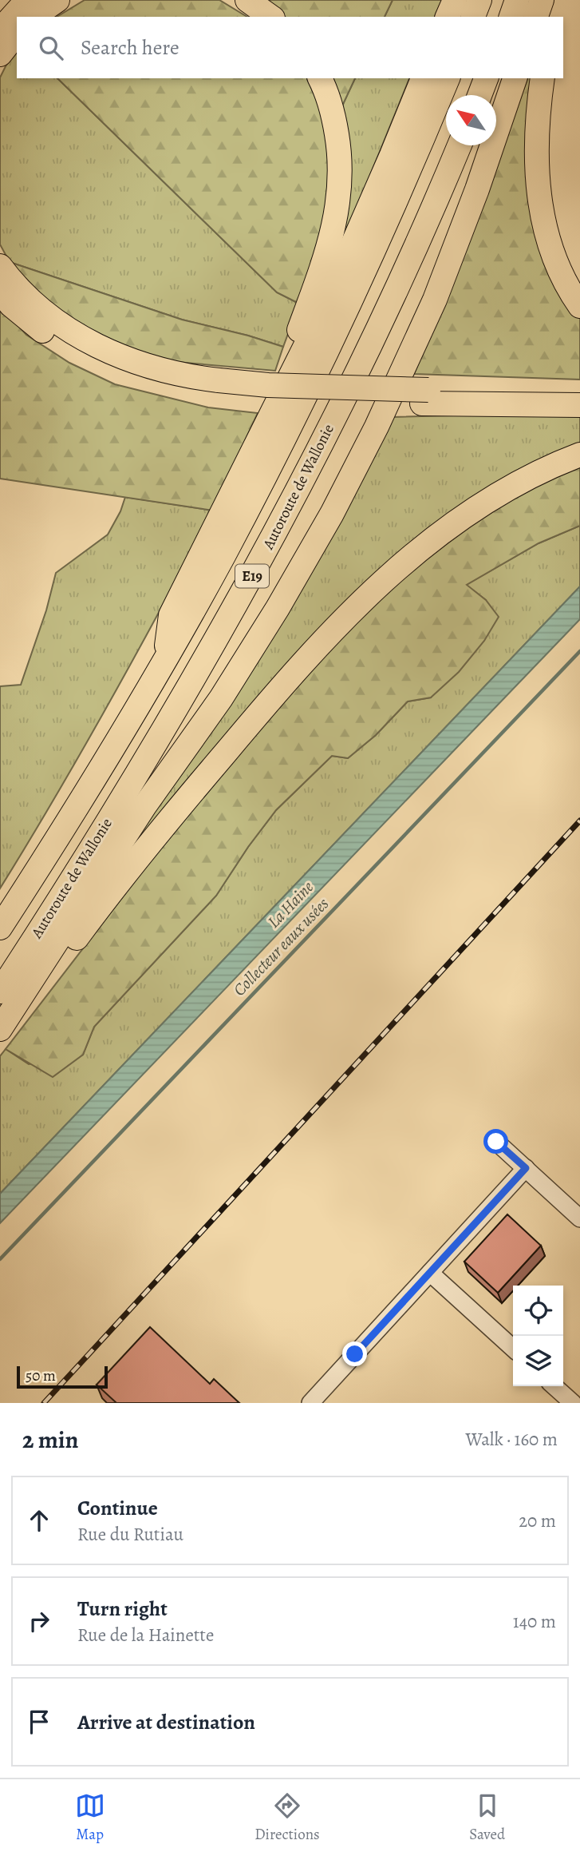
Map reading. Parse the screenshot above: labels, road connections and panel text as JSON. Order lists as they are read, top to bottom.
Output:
{
  "streets": {
    "highway": ["Autoroute de Wallonie", "E19"]
  },
  "water": ["La Haine", "Collecteur eaux usées"],
  "scale_bar": "50 m",
  "north": "top left",
  "page": {
    "search": "Search here",
    "scale": "50 m",
    "heading": ["2 min", "Walk · 160 m"],
    "list": [
      ["Continue", "Rue du Rutiau", "20 m"],
      ["Turn right", "Rue de la Hainette", "140 m"],
      "Arrive at destination"
    ],
    "nav": ["Map", "Directions", "Saved"]
  }
}
